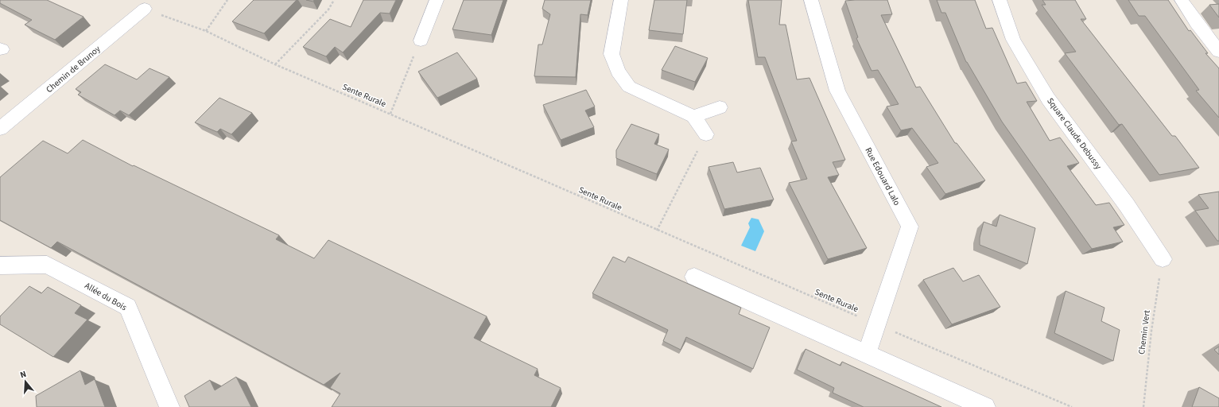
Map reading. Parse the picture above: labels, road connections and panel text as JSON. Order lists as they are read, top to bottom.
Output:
{
  "streets": {
    "street": [
      "Chemin de Brunoy",
      "Square Claude Debussy",
      "Rue Edouard Lalo",
      "Allée du Bois"
    ],
    "path": ["Sente Rurale", "Chemin Vert"]
  },
  "crossings": [
    ["Chemin de Brunoy", "Sente Rurale"],
    ["Sente Rurale", "Rue Edouard Lalo"],
    ["Square Claude Debussy", "Chemin Vert"]
  ],
  "north": "top"
}
